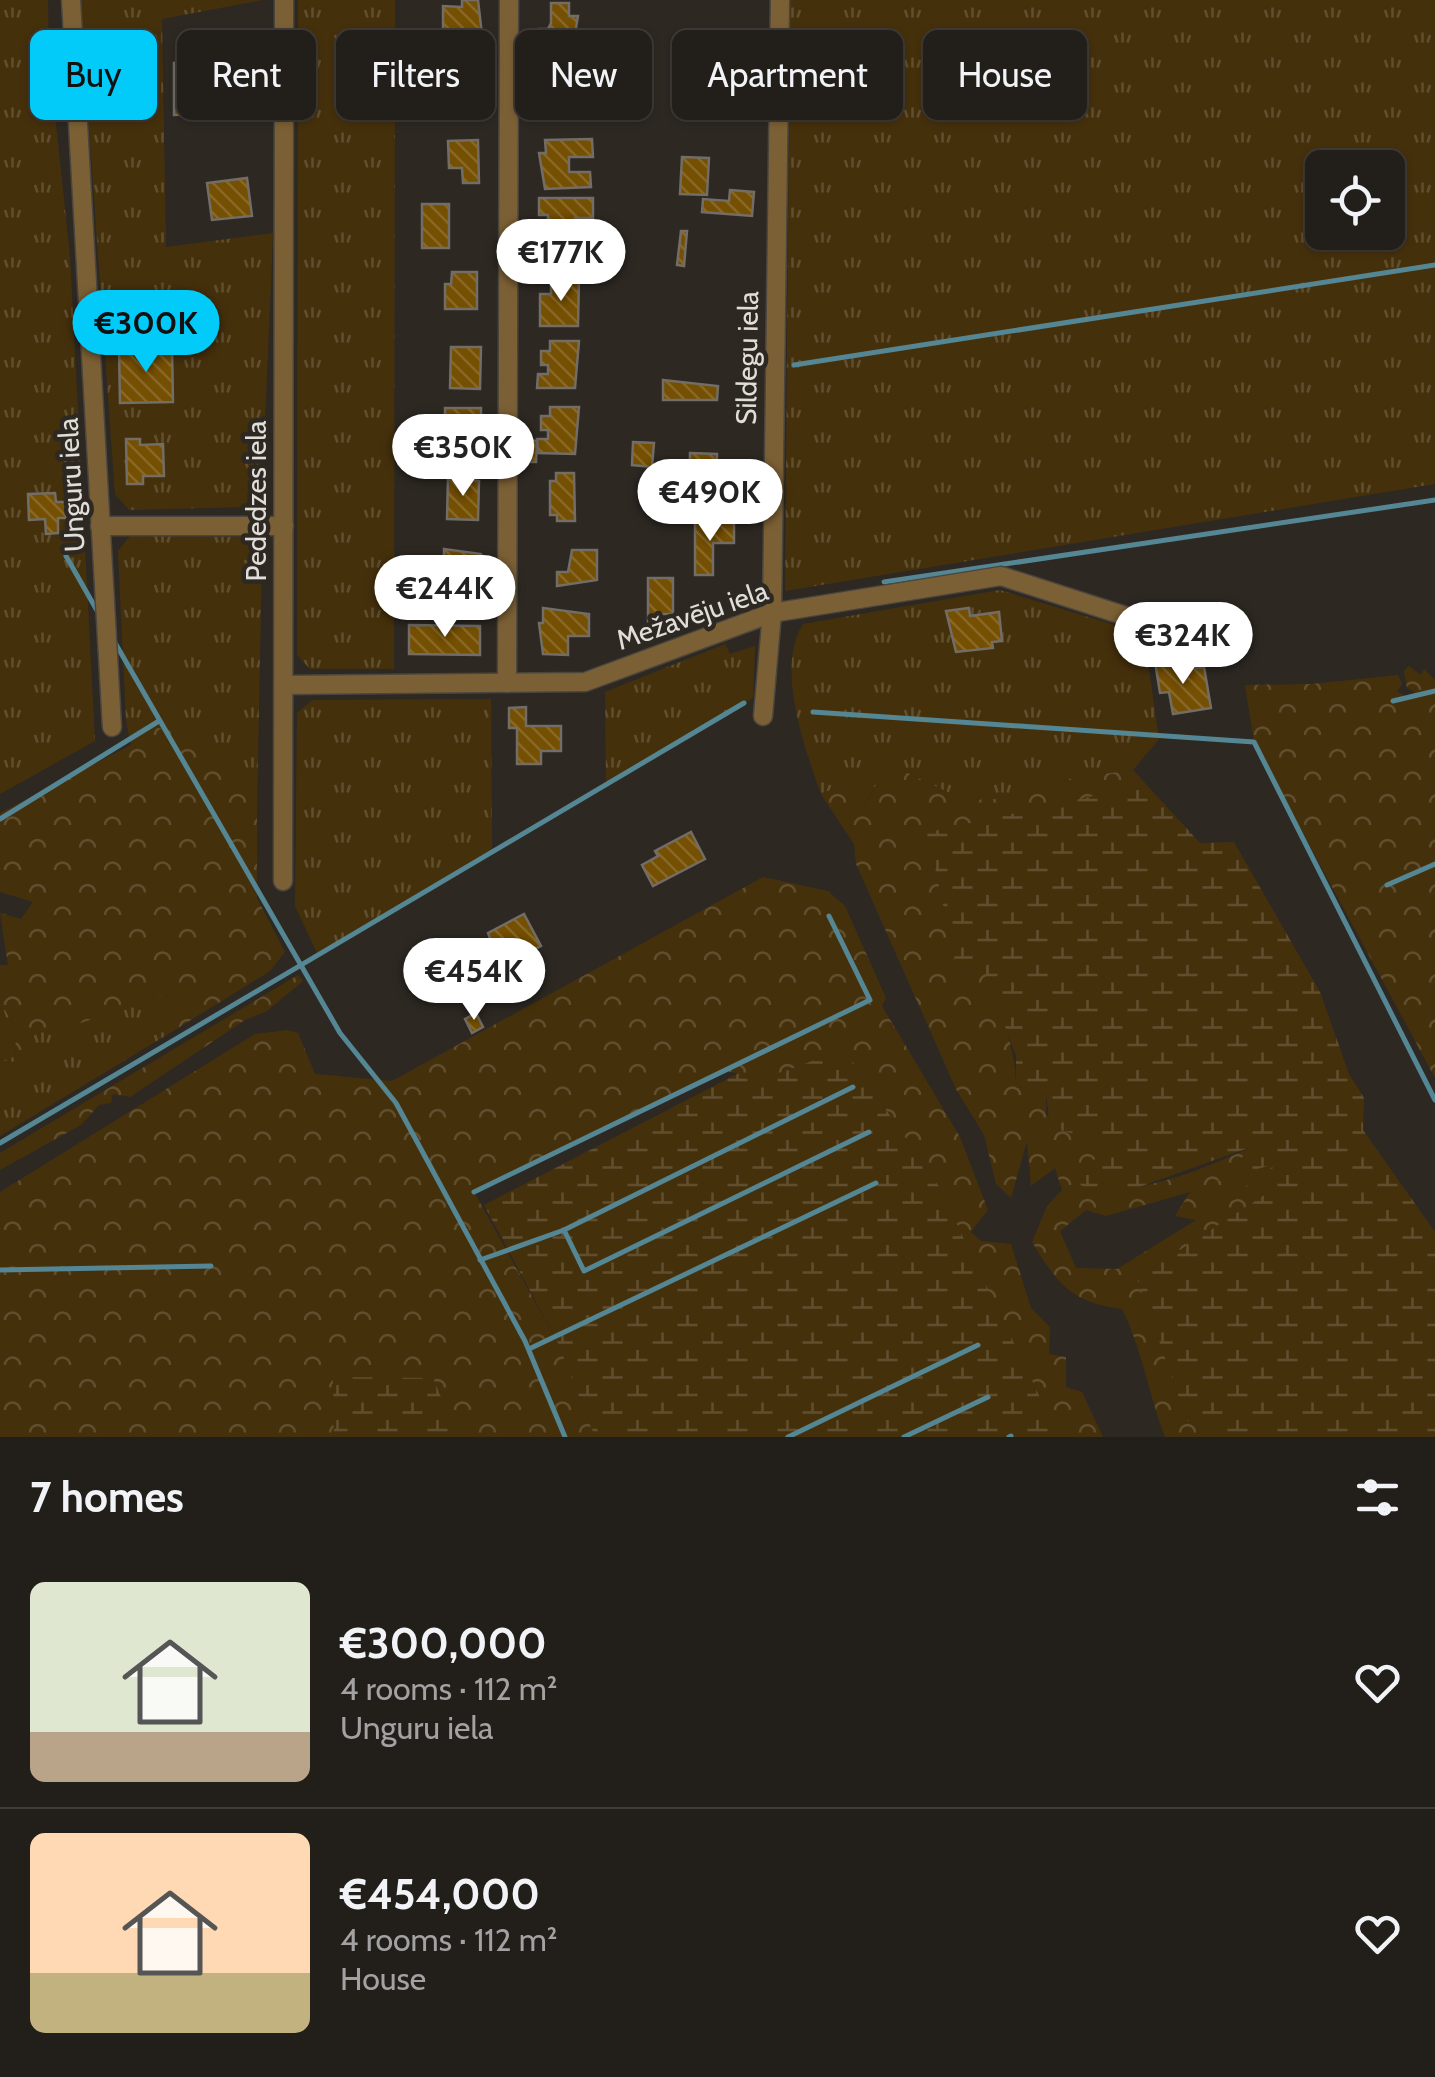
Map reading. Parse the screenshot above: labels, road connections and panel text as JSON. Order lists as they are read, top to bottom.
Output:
{
  "streets": {
    "street": [
      "Sildegu iela",
      "Unguru iela",
      "Pededzes iela",
      "Mežavēju iela"
    ]
  },
  "crossings": [
    ["Sildegu iela", "Mežavēju iela"],
    ["Pededzes iela", "Mežavēju iela"]
  ],
  "page": {
    "chip": [
      "Buy",
      "Rent",
      "Filters",
      "New",
      "Apartment",
      "House"
    ],
    "price": [
      "€177K",
      "€300K",
      "€350K",
      "€490K",
      "€244K",
      "€324K",
      "€454K"
    ],
    "heading": "7 homes",
    "list": [
      {
        "name": "€300,000",
        "note": "4 rooms · 112 m² · Unguru iela"
      },
      {
        "name": "€454,000",
        "note": "4 rooms · 112 m² · House"
      }
    ]
  }
}
